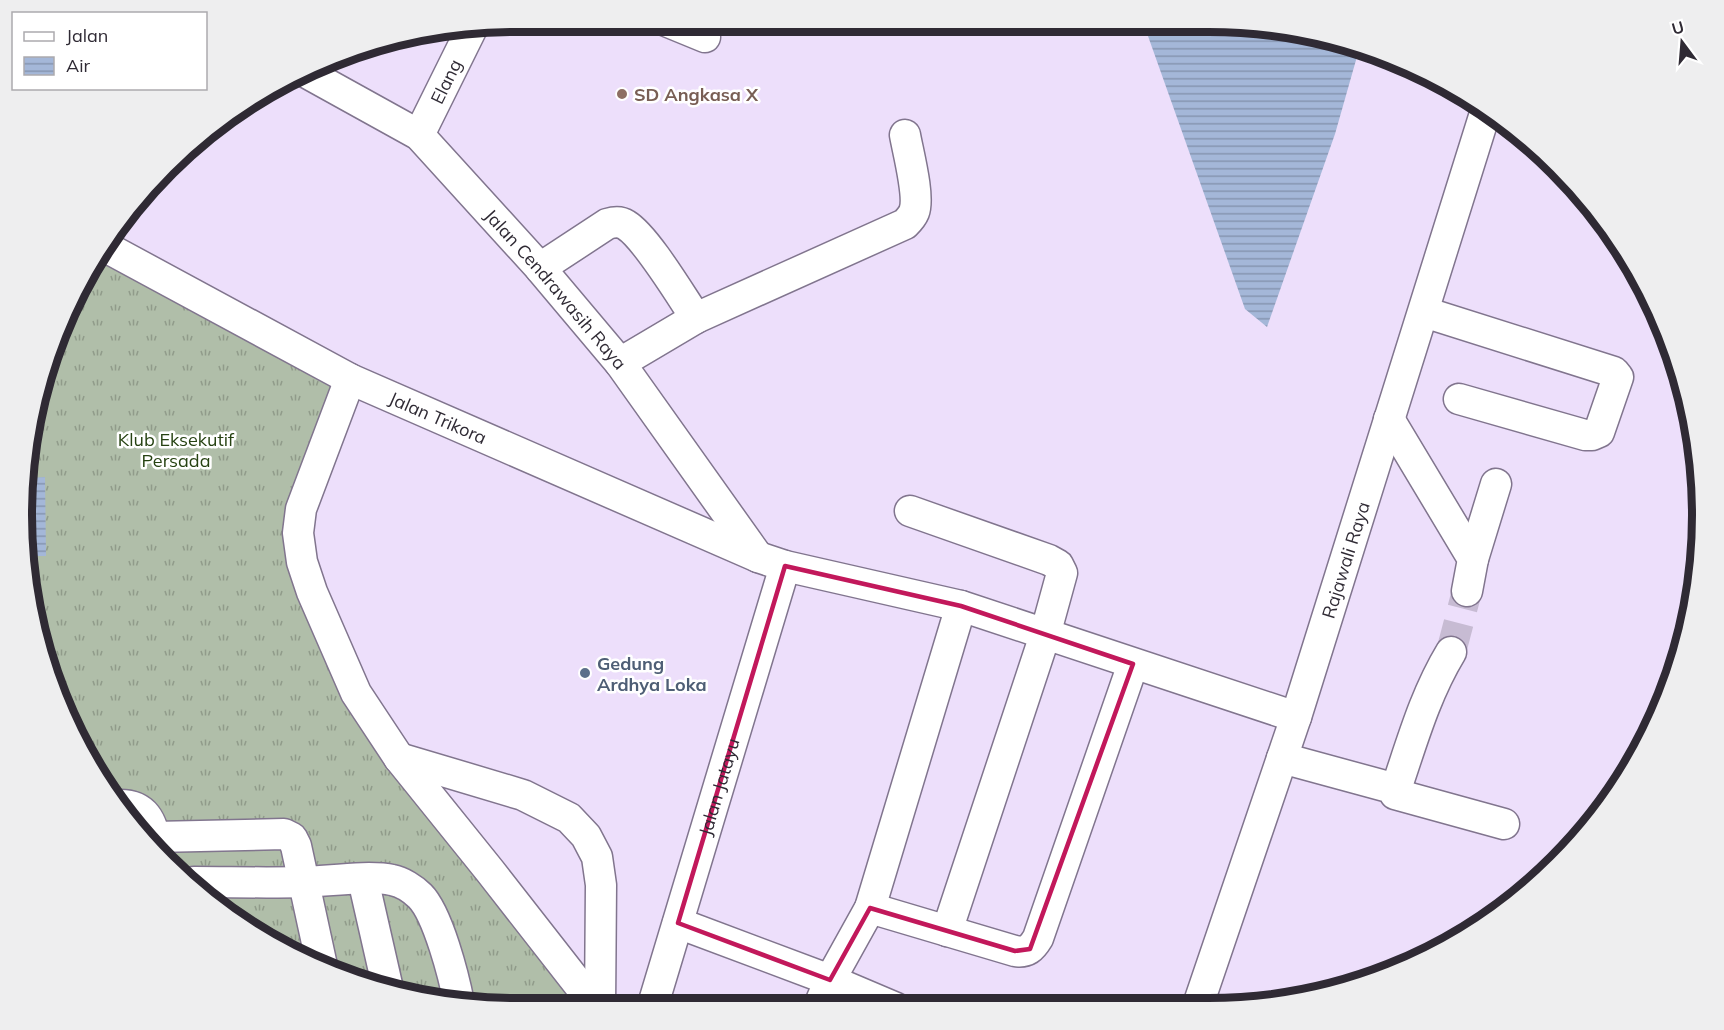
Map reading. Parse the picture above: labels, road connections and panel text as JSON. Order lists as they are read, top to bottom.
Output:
{
  "streets": {
    "street": [
      "Elang",
      "Jalan Cendrawasih Raya",
      "Jalan Trikora",
      "Rajawali Raya",
      "Jalan Jatayu"
    ]
  },
  "crossings": [
    ["Elang", "Jalan Cendrawasih Raya"],
    ["Jalan Cendrawasih Raya", "Jalan Trikora"],
    ["Jalan Cendrawasih Raya", "Jalan Jatayu"],
    ["Jalan Trikora", "Rajawali Raya"],
    ["Jalan Trikora", "Jalan Jatayu"]
  ],
  "parks": ["Klub Eksekutif Persada"],
  "places": ["SD Angkasa X", "Gedung Ardhya Loka"],
  "legend": ["Jalan", "Air"],
  "north": "top"
}
